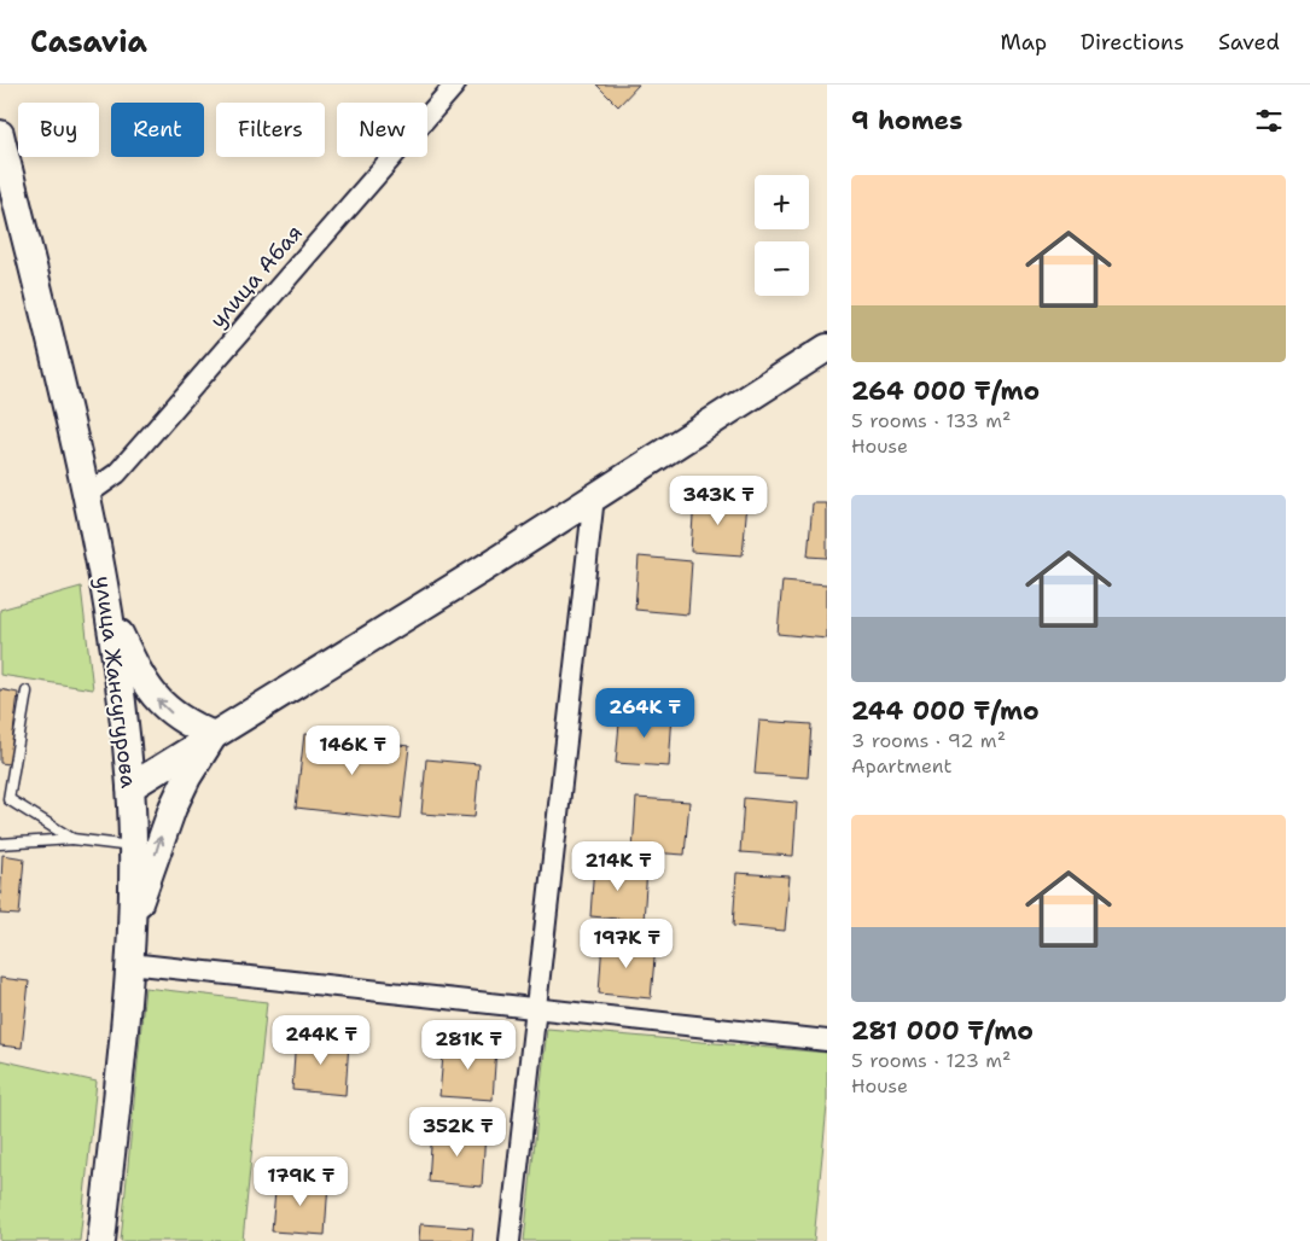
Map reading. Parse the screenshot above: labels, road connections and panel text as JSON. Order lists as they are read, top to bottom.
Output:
{
  "streets": {
    "main road": ["улица Жансугурова"],
    "street": ["улица Абая"]
  },
  "crossings": [
    ["улица Абая", "улица Жансугурова"]
  ],
  "page": {
    "header": "Casavia",
    "nav": ["Map", "Directions", "Saved"],
    "heading": "9 homes",
    "chip": [
      "Buy",
      "Rent",
      "Filters",
      "New"
    ],
    "list": [
      {
        "name": "264 000 ₸/mo",
        "note": "5 rooms · 133 m² · House"
      },
      {
        "name": "244 000 ₸/mo",
        "note": "3 rooms · 92 m² · Apartment"
      },
      {
        "name": "281 000 ₸/mo",
        "note": "5 rooms · 123 m² · House"
      }
    ],
    "map_buttons": ["+", "−"],
    "price": [
      "343K ₸",
      "264K ₸",
      "146K ₸",
      "214K ₸",
      "197K ₸",
      "244K ₸",
      "281K ₸",
      "352K ₸",
      "179K ₸"
    ]
  }
}
